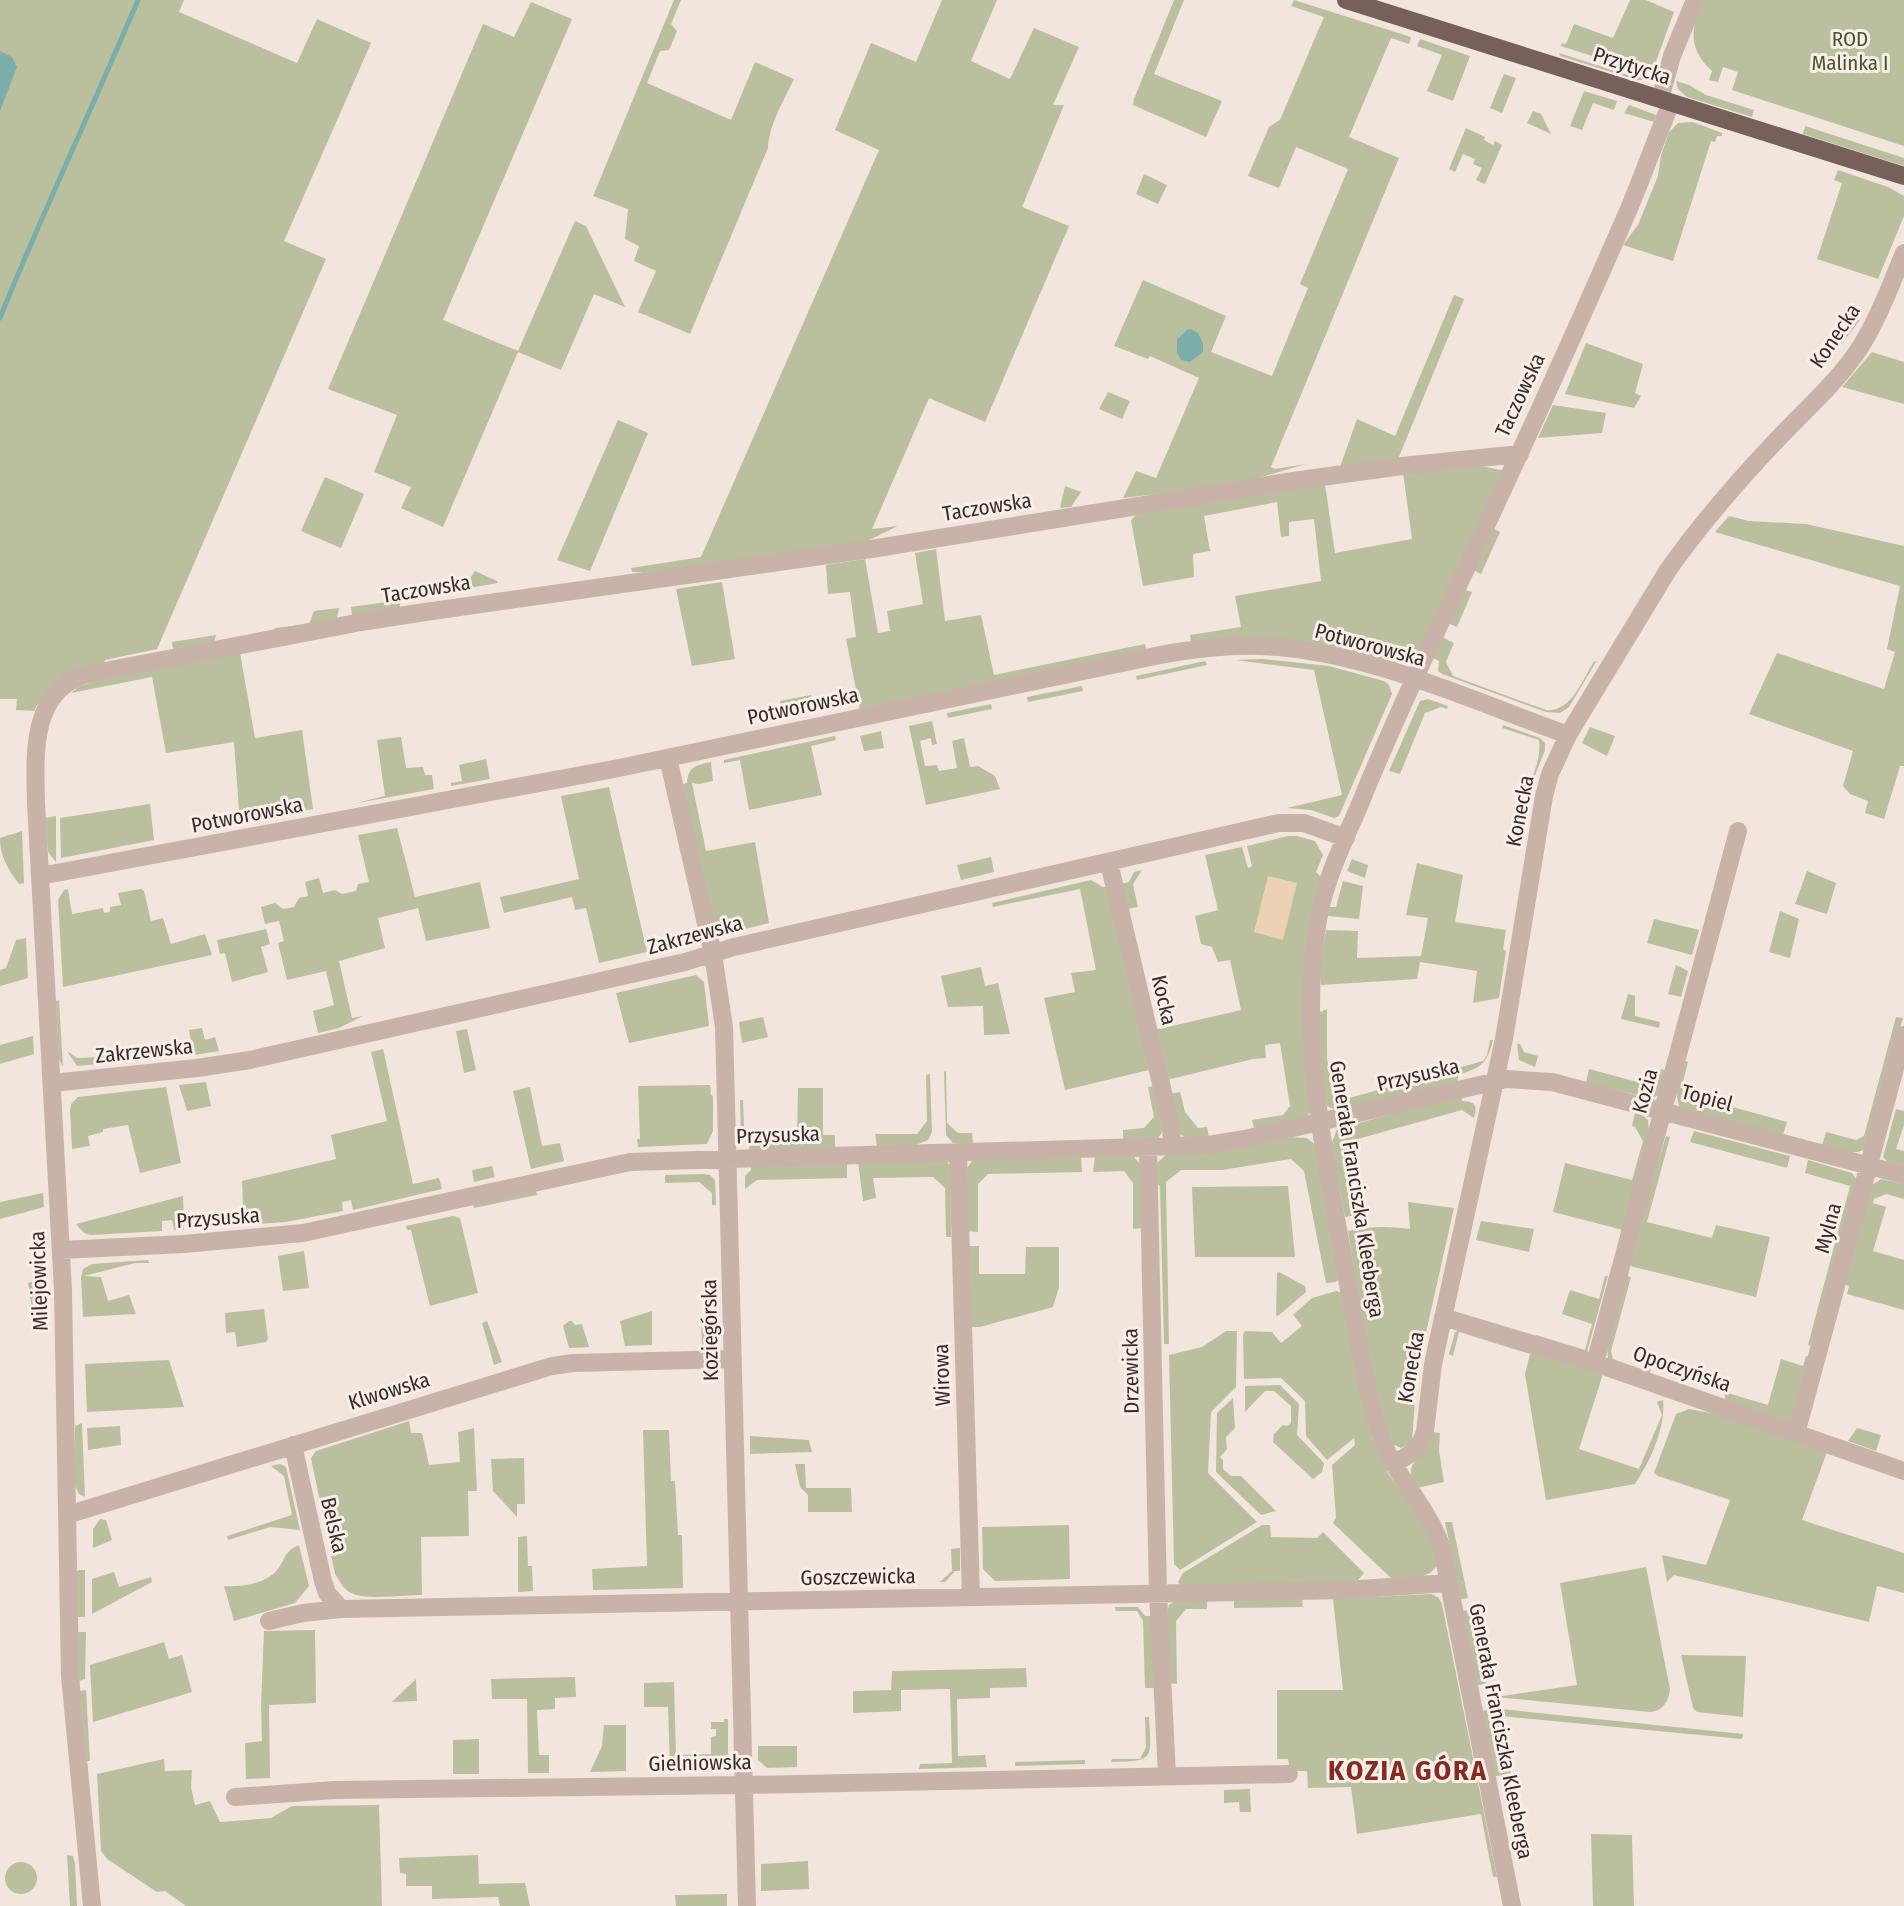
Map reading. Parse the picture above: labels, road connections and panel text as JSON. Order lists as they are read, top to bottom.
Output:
{
  "streets": {
    "main road": ["Przytycka"],
    "street": [
      "Konecka",
      "Taczowska",
      "Potworowska",
      "Zakrzewska",
      "Kocka",
      "Przysuska",
      "Kozia",
      "Topiel",
      "Generała Franciszka Kleeberga",
      "Mylna",
      "Milejowicka",
      "Koziegórska",
      "Opoczyńska",
      "Drzewicka",
      "Wirowa",
      "Klwowska",
      "Belska",
      "Goszczewicka",
      "Gielniowska"
    ]
  },
  "crossings": [
    ["Przytycka", "Taczowska"],
    ["Konecka", "Potworowska"],
    ["Konecka", "Przysuska"],
    ["Konecka", "Topiel"],
    ["Konecka", "Generała Franciszka Kleeberga"],
    ["Konecka", "Opoczyńska"],
    ["Taczowska", "Generała Franciszka Kleeberga"],
    ["Taczowska", "Milejowicka"],
    ["Potworowska", "Generała Franciszka Kleeberga"],
    ["Potworowska", "Milejowicka"],
    ["Potworowska", "Koziegórska"],
    ["Zakrzewska", "Kocka"],
    ["Zakrzewska", "Generała Franciszka Kleeberga"],
    ["Zakrzewska", "Milejowicka"],
    ["Zakrzewska", "Koziegórska"],
    ["Kocka", "Przysuska"],
    ["Przysuska", "Topiel"],
    ["Przysuska", "Generała Franciszka Kleeberga"],
    ["Przysuska", "Milejowicka"],
    ["Przysuska", "Koziegórska"],
    ["Przysuska", "Drzewicka"],
    ["Przysuska", "Wirowa"],
    ["Kozia", "Topiel"],
    ["Kozia", "Opoczyńska"],
    ["Topiel", "Mylna"],
    ["Generała Franciszka Kleeberga", "Goszczewicka"],
    ["Mylna", "Opoczyńska"],
    ["Milejowicka", "Klwowska"],
    ["Koziegórska", "Klwowska"],
    ["Koziegórska", "Goszczewicka"],
    ["Koziegórska", "Gielniowska"],
    ["Drzewicka", "Goszczewicka"],
    ["Wirowa", "Goszczewicka"],
    ["Klwowska", "Belska"],
    ["Belska", "Goszczewicka"]
  ],
  "districts": ["KOZIA GÓRA"],
  "parks": ["ROD Malinka I"]
}
